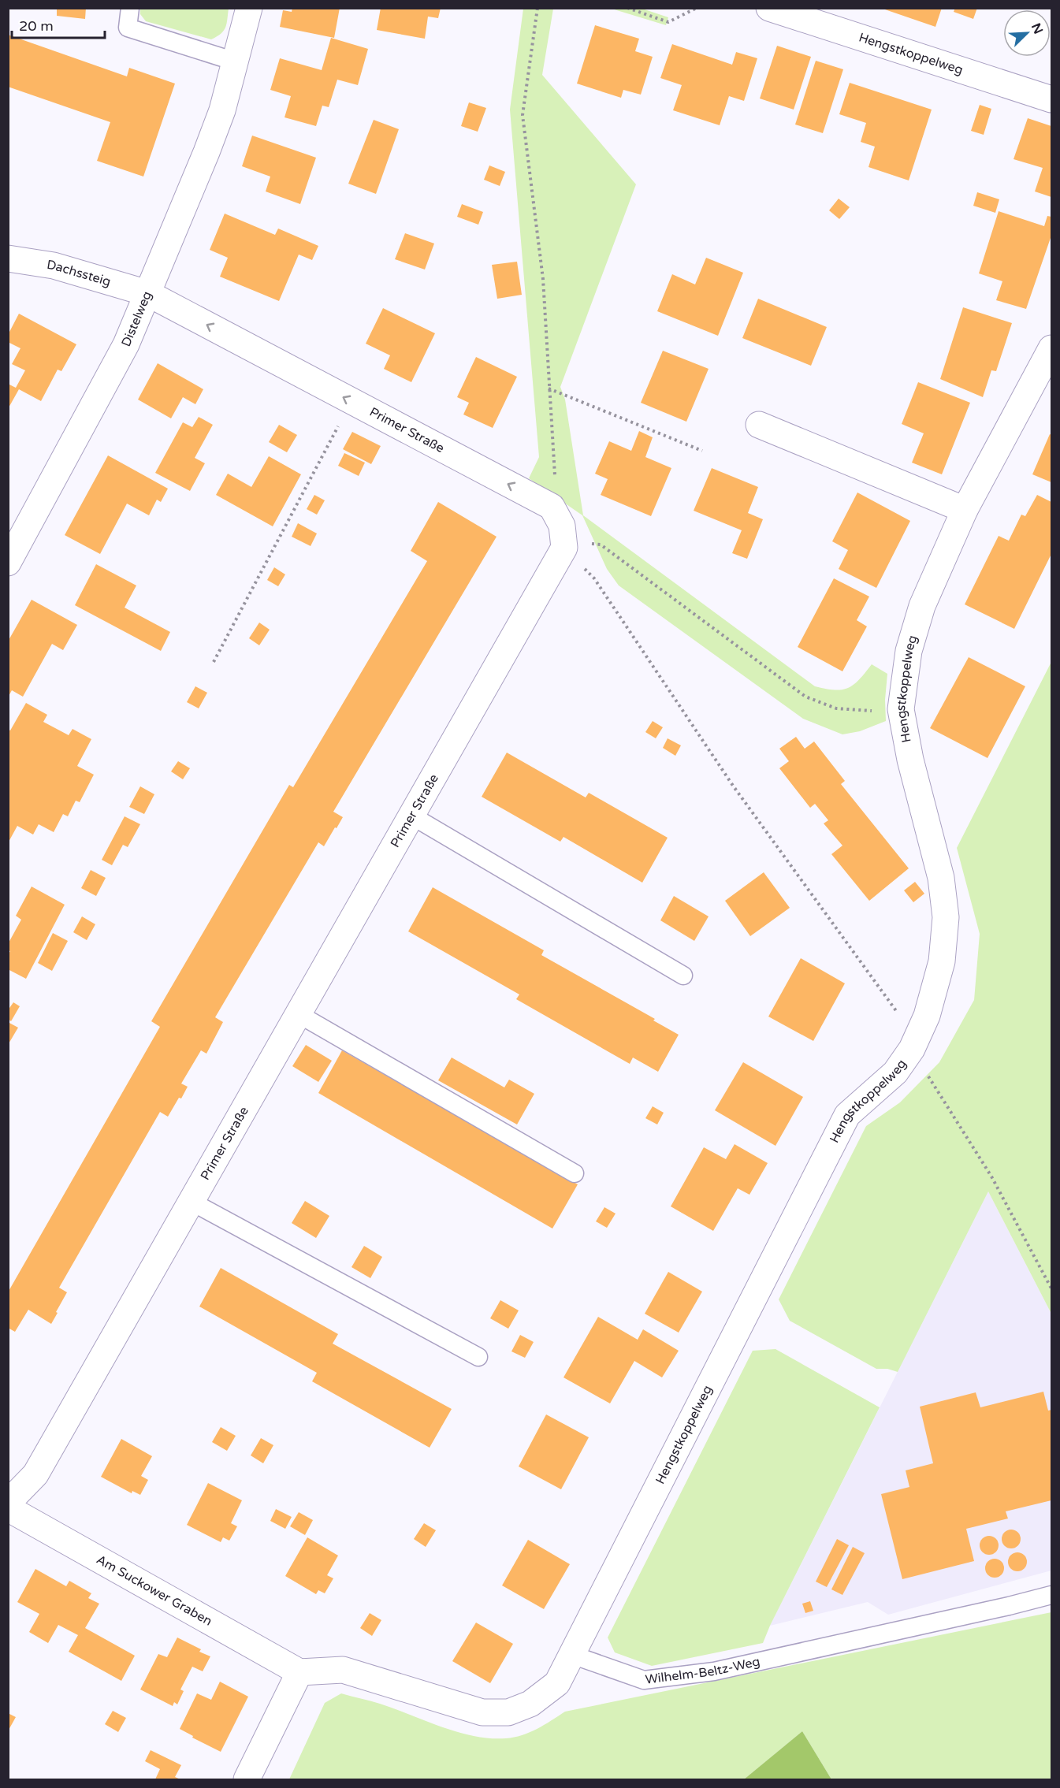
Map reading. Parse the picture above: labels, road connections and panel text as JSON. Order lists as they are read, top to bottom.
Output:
{
  "streets": {
    "street": [
      "Hengstkoppelweg",
      "Dachssteig",
      "Distelweg",
      "Primer Straße",
      "Am Suckower Graben"
    ],
    "lane": ["Wilhelm-Beltz-Weg"]
  },
  "crossings": [
    ["Hengstkoppelweg", "Wilhelm-Beltz-Weg"],
    ["Dachssteig", "Distelweg"],
    ["Dachssteig", "Primer Straße"],
    ["Distelweg", "Primer Straße"]
  ],
  "scale_bar": "20 m",
  "north": "top right"
}
